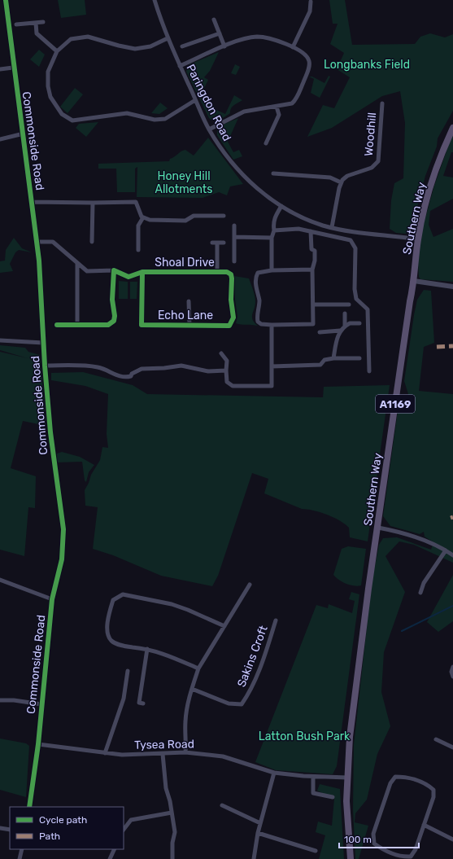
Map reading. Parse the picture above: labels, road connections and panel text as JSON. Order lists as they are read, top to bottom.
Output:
{
  "streets": {
    "main road": ["Southern Way", "A1169"],
    "street": [
      "Paringdon Road",
      "Woodhill",
      "Commonside Road",
      "Shoal Drive",
      "Echo Lane",
      "Sakins Croft",
      "Tysea Road"
    ]
  },
  "crossings": [
    ["Paringdon Road", "Southern Way"],
    ["Commonside Road", "Tysea Road"],
    ["Southern Way", "Tysea Road"],
    ["Shoal Drive", "Echo Lane"]
  ],
  "parks": ["Longbanks Field", "Honey Hill Allotments", "Latton Bush Park"],
  "legend": ["Cycle path", "Path"],
  "scale_bar": "100 m"
}
